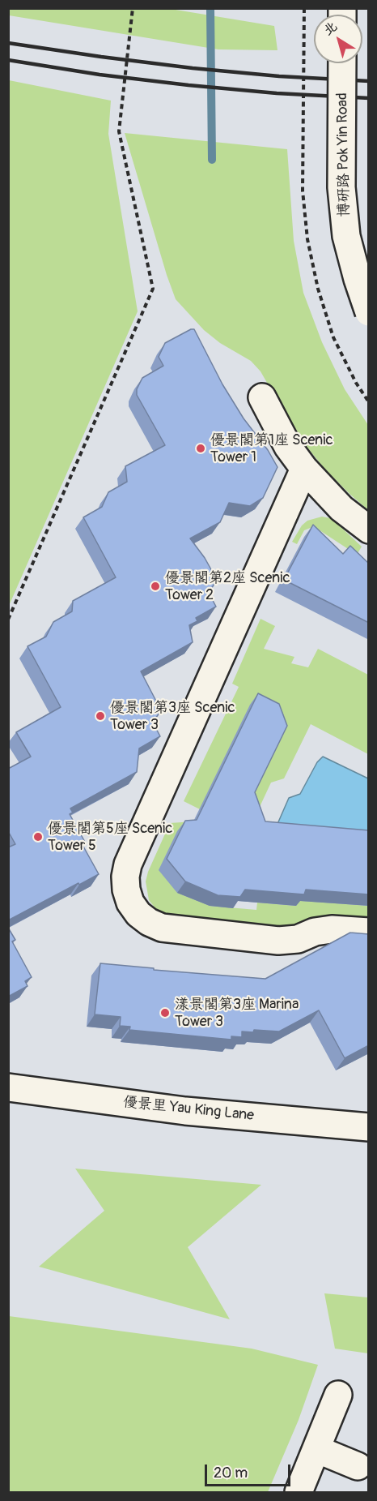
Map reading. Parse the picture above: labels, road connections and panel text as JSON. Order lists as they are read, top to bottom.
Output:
{
  "streets": {
    "street": ["博研路 Pok Yin Road", "優景里 Yau King Lane"]
  },
  "places": [
    "優景閣第1座 Scenic Tower 1",
    "優景閣第2座 Scenic Tower 2",
    "優景閣第3座 Scenic Tower 3",
    "優景閣第5座 Scenic Tower 5",
    "漾景閣第3座 Marina Tower 3"
  ],
  "scale_bar": "20 m",
  "north": "top left"
}
